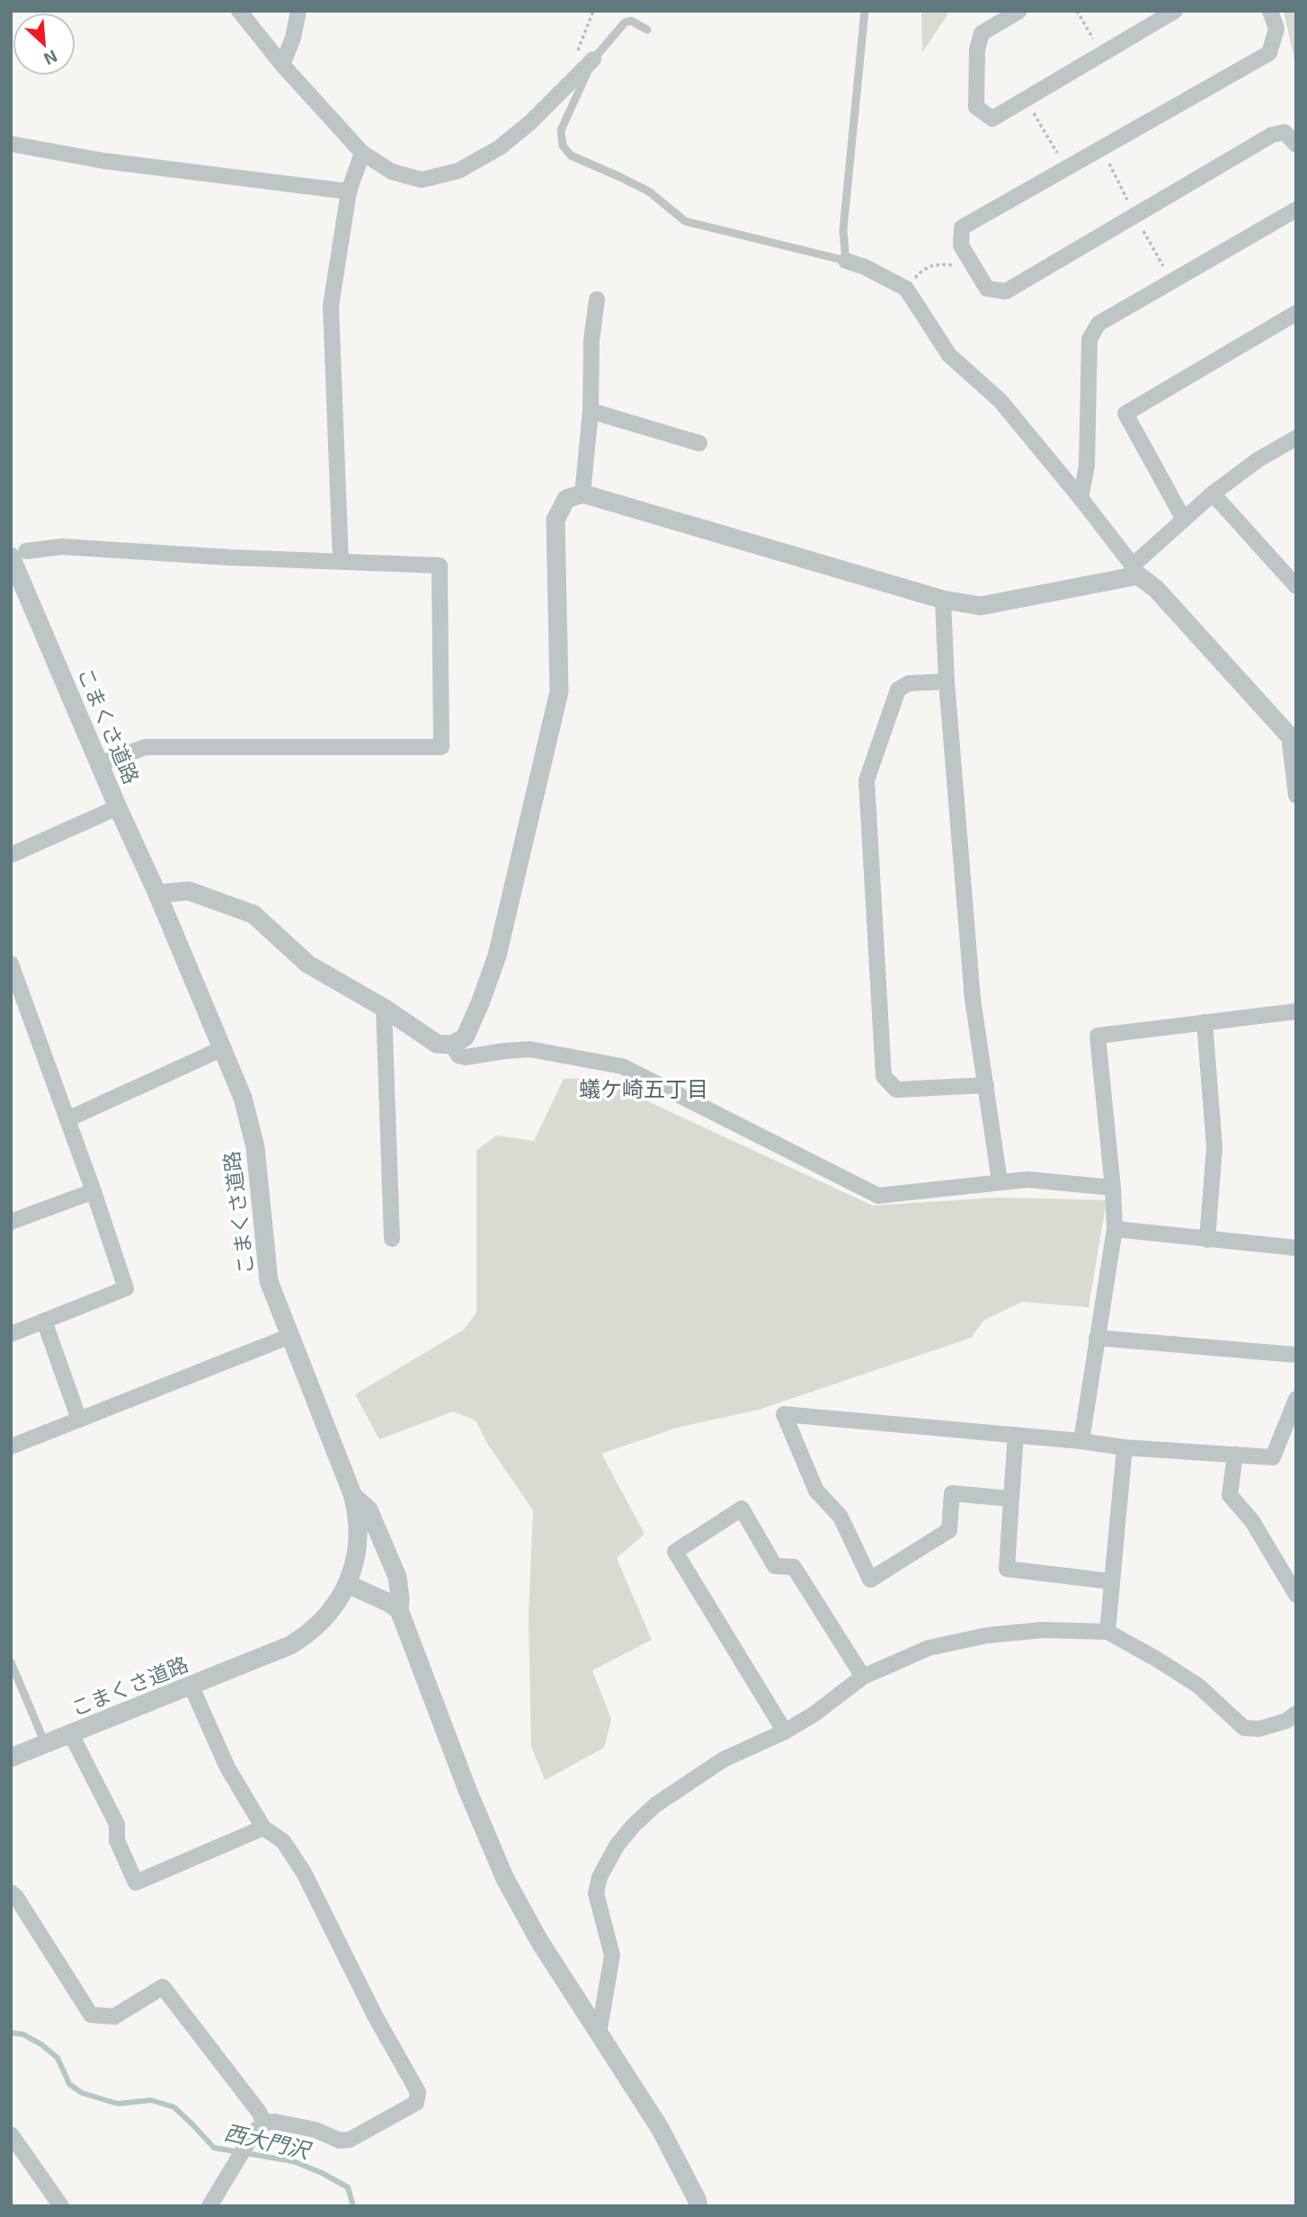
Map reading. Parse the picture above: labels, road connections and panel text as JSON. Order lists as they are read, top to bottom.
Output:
{
  "streets": {
    "street": ["こまくさ道路"]
  },
  "districts": ["蟻ケ崎五丁目"],
  "water": ["西大門沢"],
  "north": "bottom right"
}
